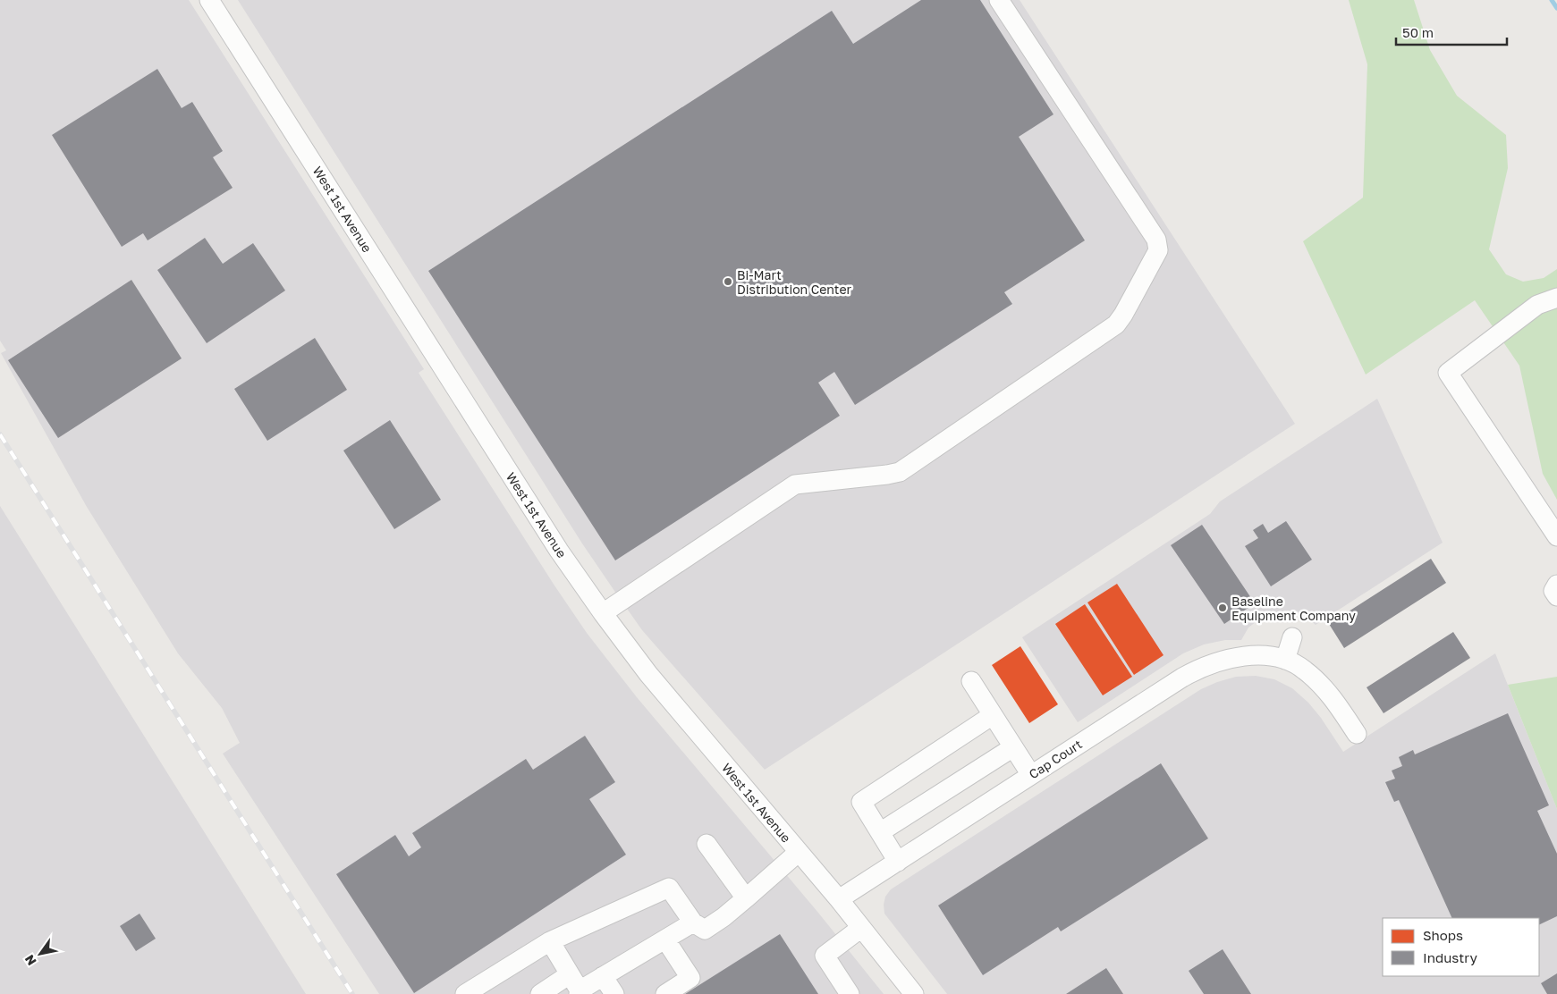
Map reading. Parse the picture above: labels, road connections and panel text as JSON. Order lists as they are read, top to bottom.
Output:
{
  "streets": {
    "street": ["West 1st Avenue", "Cap Court"]
  },
  "crossings": [
    ["West 1st Avenue", "Cap Court"]
  ],
  "places": ["Bi-Mart Distribution Center", "Baseline Equipment Company"],
  "legend": ["Shops", "Industry"],
  "scale_bar": "50 m",
  "north": "bottom left"
}
